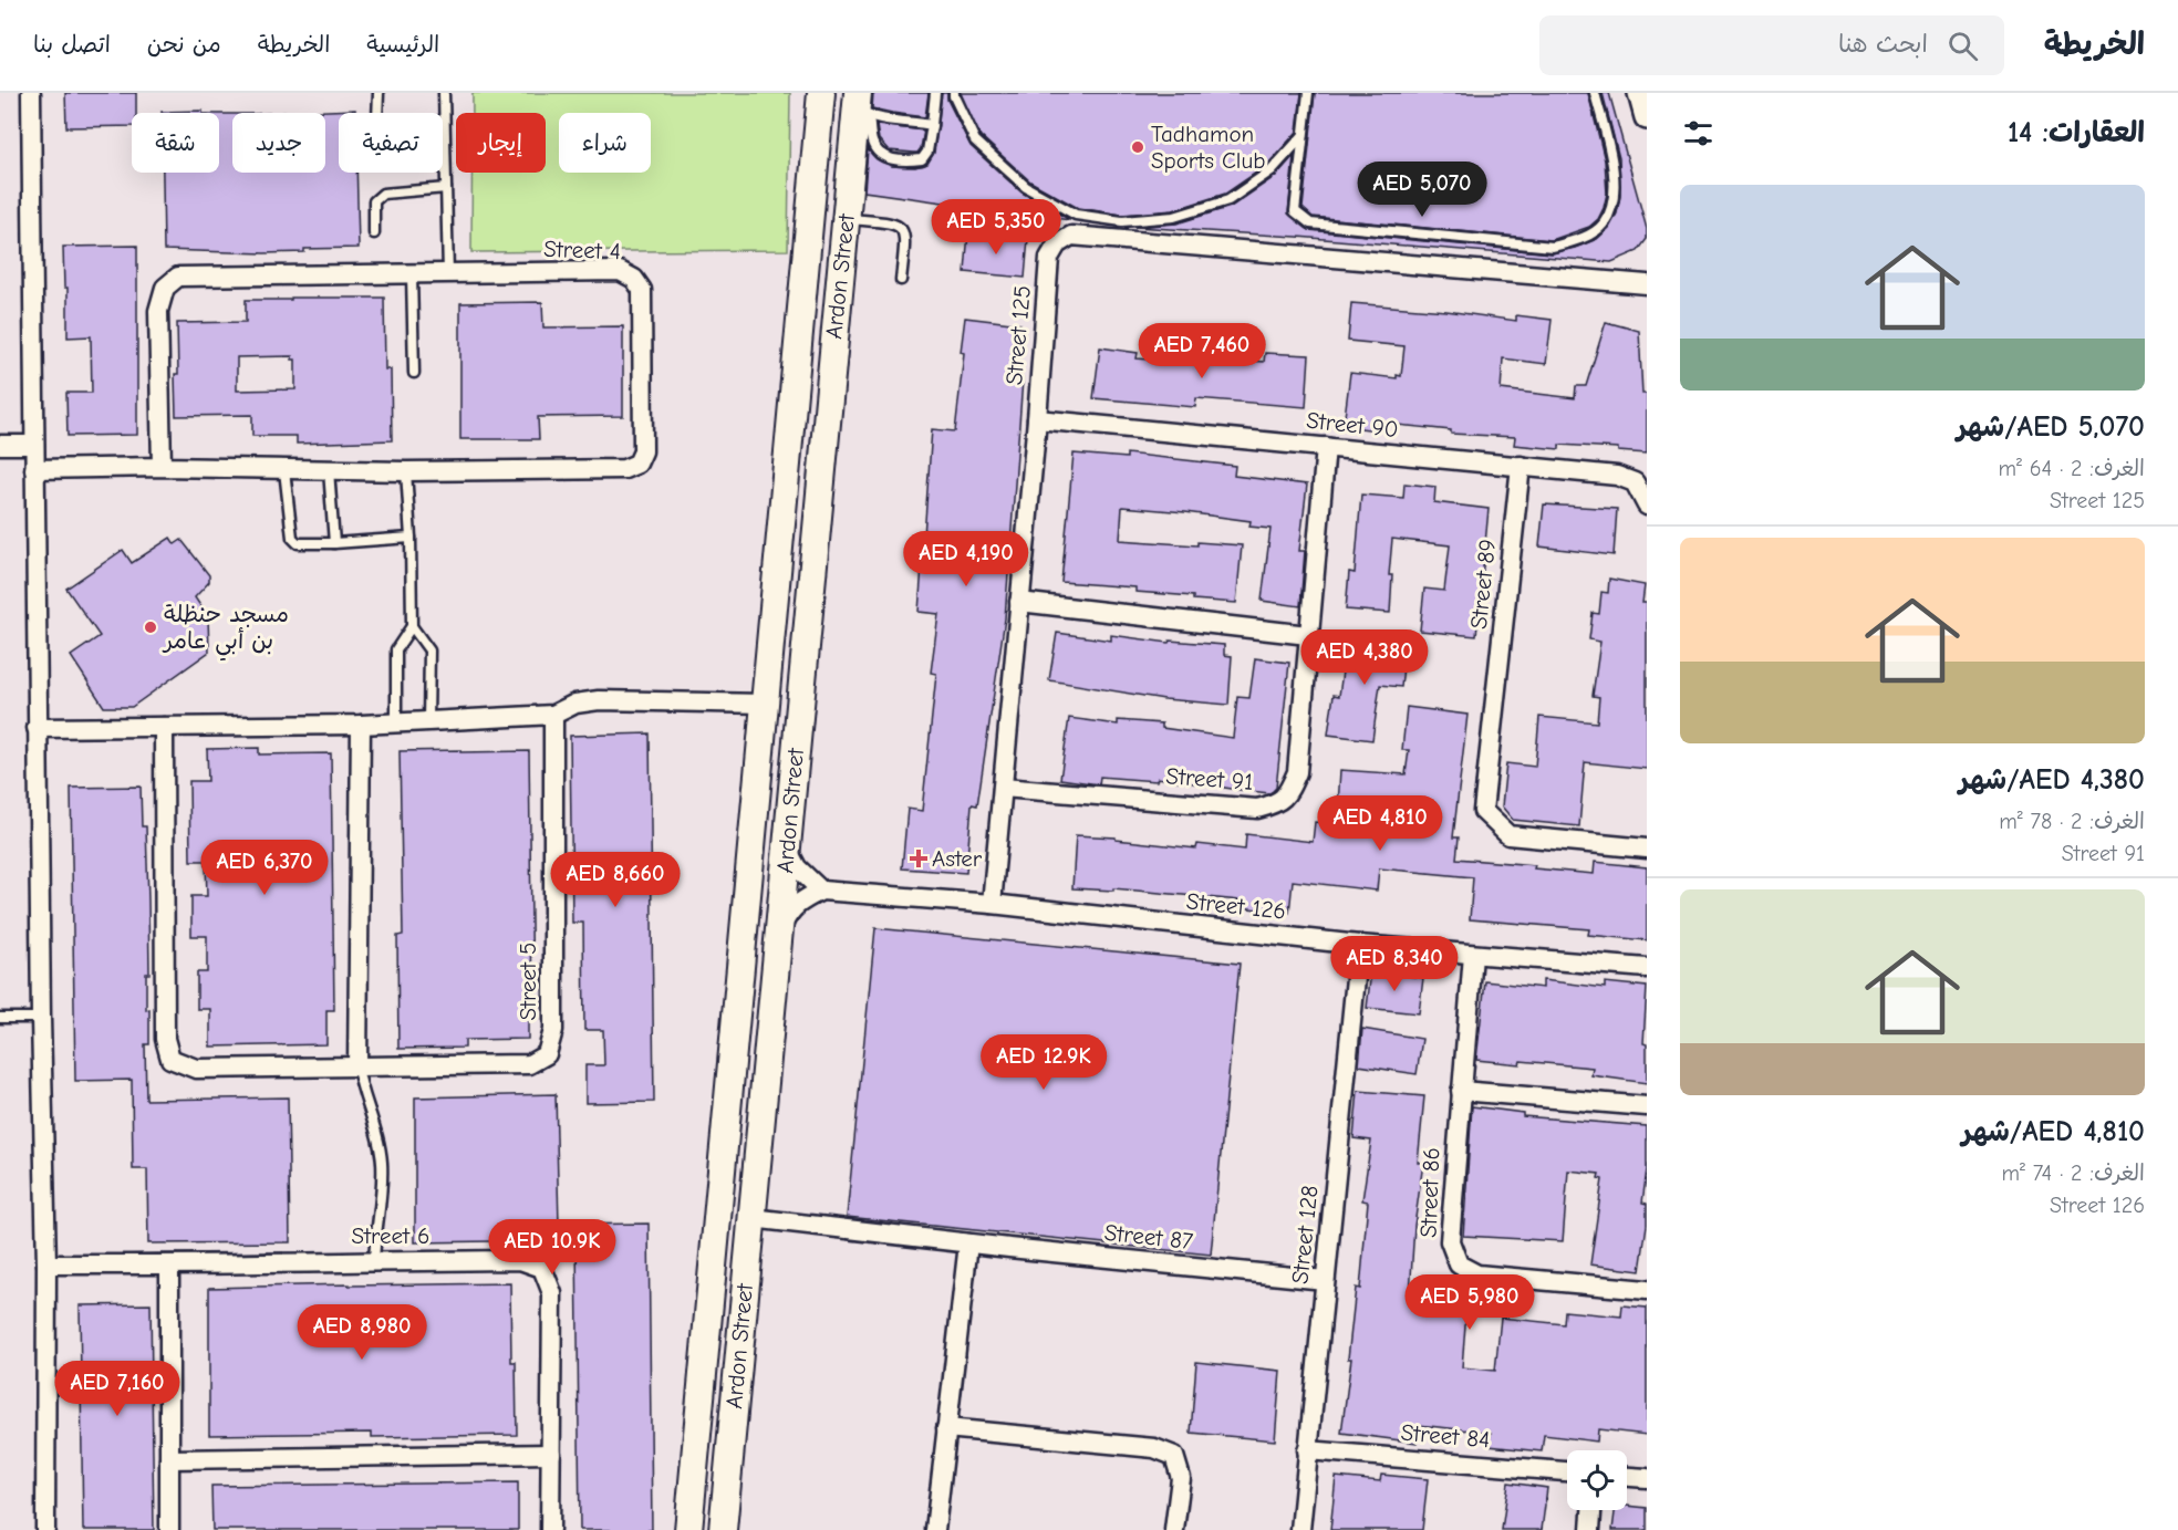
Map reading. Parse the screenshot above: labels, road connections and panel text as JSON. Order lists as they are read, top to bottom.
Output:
{
  "streets": {
    "main road": ["Ardon Street"],
    "street": [
      "Street 4",
      "Street 125",
      "Street 90",
      "Street 89",
      "Street 91",
      "Street 126",
      "Street 5",
      "Street 86",
      "Street 128",
      "Street 6",
      "Street 87",
      "Street 84"
    ]
  },
  "crossings": [
    ["Ardon Street", "Street 87"],
    ["Street 125", "Street 90"],
    ["Street 125", "Street 91"],
    ["Street 125", "Street 126"],
    ["Street 90", "Street 89"],
    ["Street 90", "Street 91"],
    ["Street 126", "Street 86"],
    ["Street 126", "Street 128"],
    ["Street 128", "Street 87"],
    ["Street 128", "Street 84"]
  ],
  "places": {
    "other": ["Tadhamon Sports Club", "مسجد حنظلة بن أبي عامر"],
    "health": ["Aster"]
  },
  "page": {
    "header": "الخريطة",
    "search": "ابحث هنا",
    "nav": [
      "الرئيسية",
      "الخريطة",
      "من نحن",
      "اتصل بنا"
    ],
    "heading": "العقارات: 14",
    "chip": [
      "شراء",
      "إيجار",
      "تصفية",
      "جديد",
      "شقة"
    ],
    "price": [
      "AED 5,070",
      "AED 5,350",
      "AED 7,460",
      "AED 4,190",
      "AED 4,380",
      "AED 4,810",
      "AED 6,370",
      "AED 8,660",
      "AED 8,340",
      "AED 12.9K",
      "AED 10.9K",
      "AED 5,980",
      "AED 8,980",
      "AED 7,160"
    ],
    "list": [
      {
        "name": "AED 5,070/شهر",
        "note": "الغرف: 2 · 64 m² · Street 125"
      },
      {
        "name": "AED 4,380/شهر",
        "note": "الغرف: 2 · 78 m² · Street 91"
      },
      {
        "name": "AED 4,810/شهر",
        "note": "الغرف: 2 · 74 m² · Street 126"
      }
    ]
  }
}
